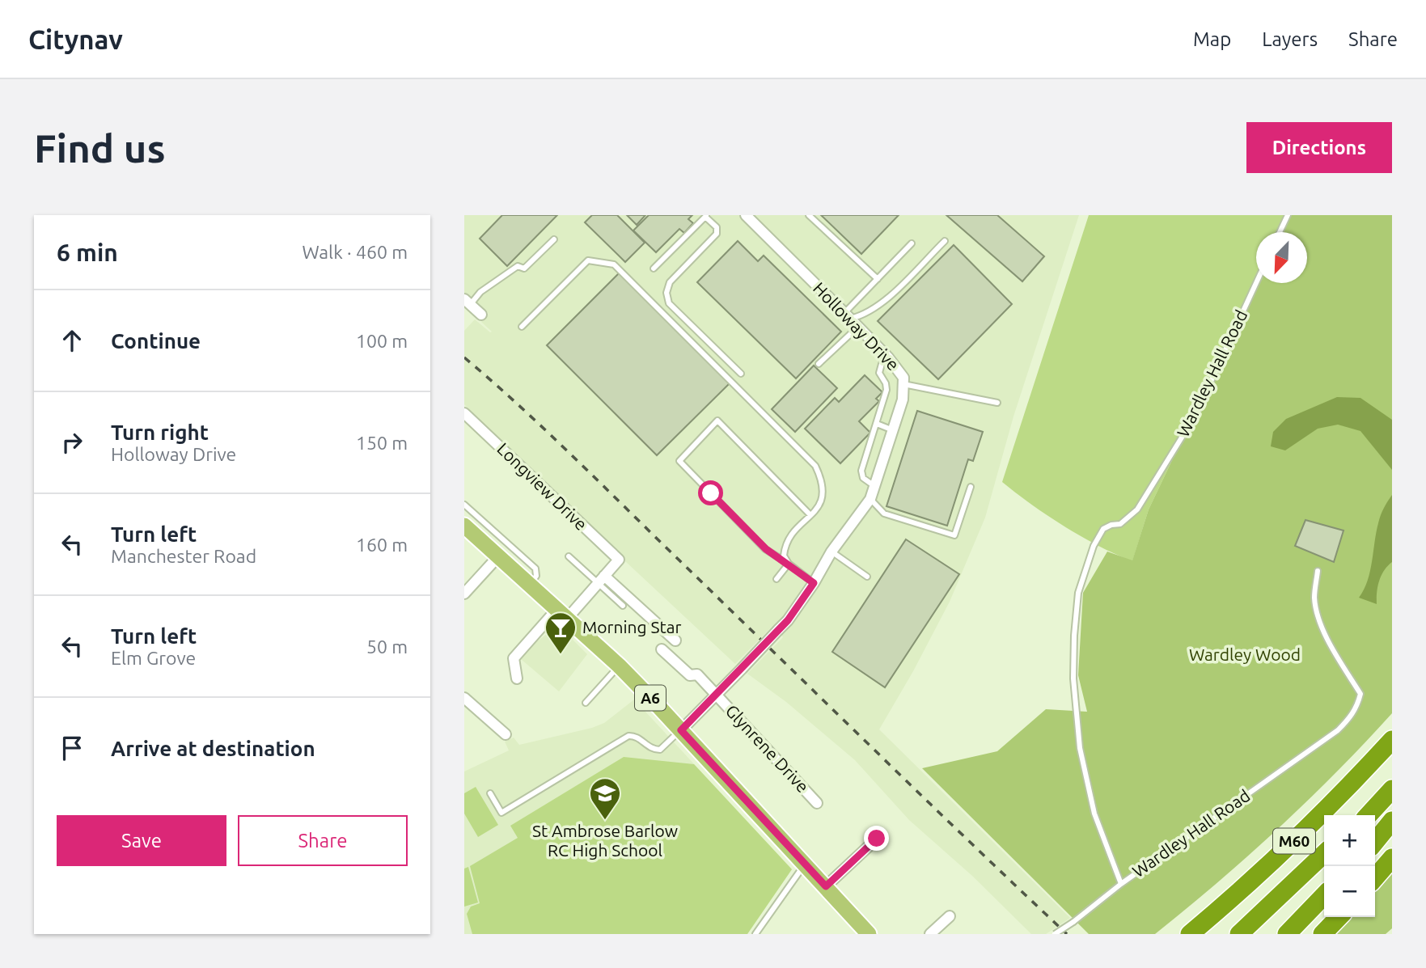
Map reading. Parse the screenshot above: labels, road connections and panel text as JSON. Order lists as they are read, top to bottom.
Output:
{
  "streets": {
    "highway": ["M60"],
    "main road": ["A6"],
    "street": ["Holloway Drive", "Longview Drive", "Glynrene Drive"],
    "lane": ["Wardley Hall Road"]
  },
  "crossings": [
    ["Holloway Drive", "A6"],
    ["Holloway Drive", "Glynrene Drive"]
  ],
  "parks": ["Wardley Wood"],
  "places": {
    "bar": ["Morning Star"],
    "school or university": ["St Ambrose Barlow RC High School"]
  },
  "north": "bottom left",
  "page": {
    "header": "Citynav",
    "nav": ["Map", "Layers", "Share"],
    "buttons": [
      "Directions",
      ["Save", "Share"]
    ],
    "title": "Find us",
    "heading": ["6 min", "Walk · 460 m"],
    "list": [
      ["Continue", "100 m"],
      ["Turn right", "Holloway Drive", "150 m"],
      ["Turn left", "Manchester Road", "160 m"],
      ["Turn left", "Elm Grove", "50 m"],
      "Arrive at destination"
    ],
    "map_buttons": ["+", "−"]
  }
}
